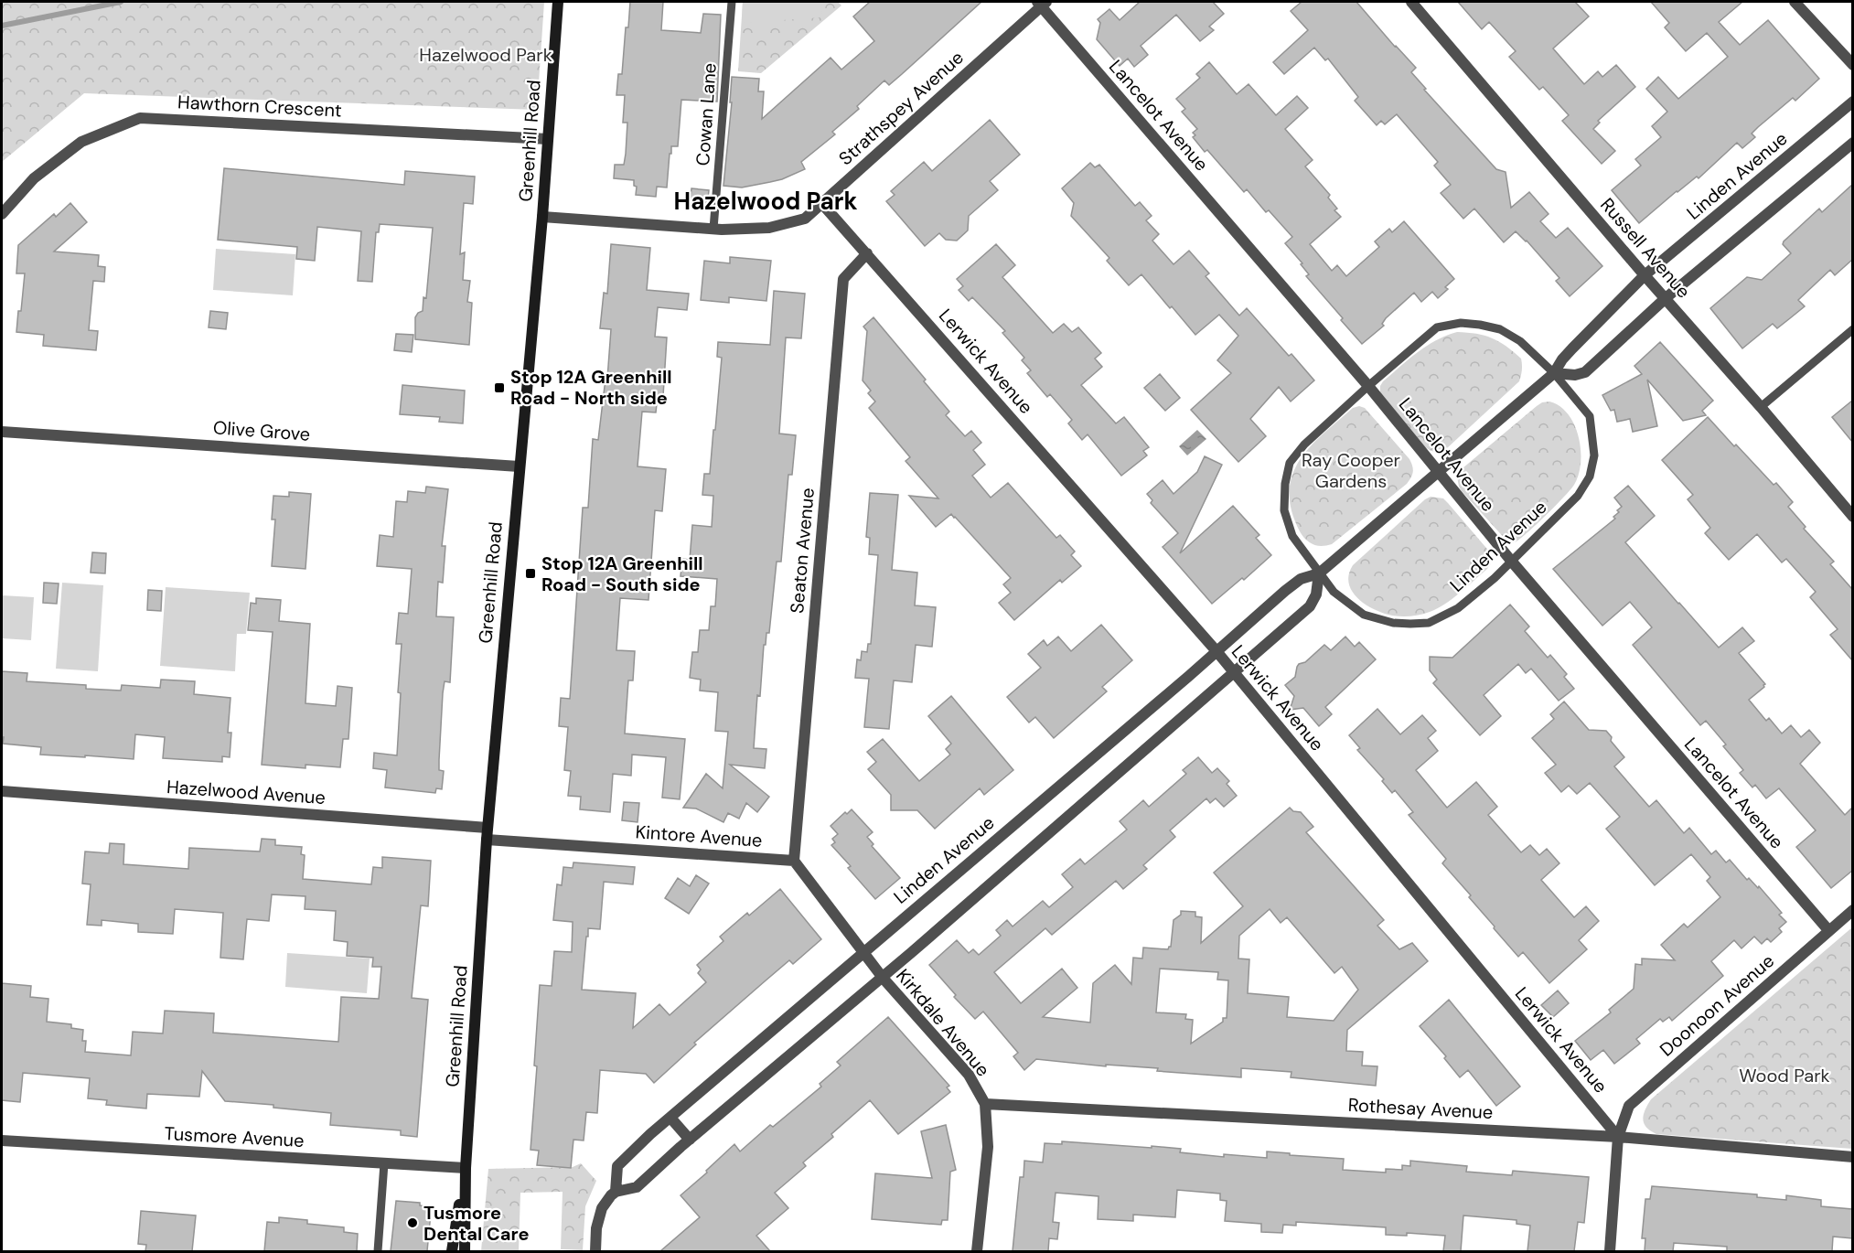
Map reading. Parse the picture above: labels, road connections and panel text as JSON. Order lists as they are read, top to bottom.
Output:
{
  "streets": {
    "main road": ["Greenhill Road"],
    "street": [
      "Hawthorn Crescent",
      "Strathspey Avenue",
      "Lancelot Avenue",
      "Linden Avenue",
      "Russell Avenue",
      "Lerwick Avenue",
      "Olive Grove",
      "Seaton Avenue",
      "Hazelwood Avenue",
      "Kintore Avenue",
      "Doonoon Avenue",
      "Kirkdale Avenue",
      "Rothesay Avenue",
      "Tusmore Avenue"
    ],
    "lane": ["Cowan Lane"]
  },
  "crossings": [
    ["Hawthorn Crescent", "Greenhill Road"],
    ["Strathspey Avenue", "Cowan Lane"],
    ["Strathspey Avenue", "Lancelot Avenue"],
    ["Strathspey Avenue", "Greenhill Road"],
    ["Strathspey Avenue", "Lerwick Avenue"],
    ["Lancelot Avenue", "Linden Avenue"],
    ["Lancelot Avenue", "Doonoon Avenue"],
    ["Greenhill Road", "Olive Grove"],
    ["Greenhill Road", "Hazelwood Avenue"],
    ["Greenhill Road", "Kintore Avenue"],
    ["Greenhill Road", "Tusmore Avenue"],
    ["Linden Avenue", "Russell Avenue"],
    ["Linden Avenue", "Lerwick Avenue"],
    ["Linden Avenue", "Kirkdale Avenue"],
    ["Lerwick Avenue", "Seaton Avenue"],
    ["Lerwick Avenue", "Doonoon Avenue"],
    ["Lerwick Avenue", "Rothesay Avenue"],
    ["Seaton Avenue", "Kintore Avenue"],
    ["Hazelwood Avenue", "Kintore Avenue"],
    ["Doonoon Avenue", "Rothesay Avenue"],
    ["Kirkdale Avenue", "Rothesay Avenue"]
  ],
  "districts": ["Hazelwood Park"],
  "parks": ["Hazelwood Park", "Ray Cooper Gardens", "Wood Park"],
  "places": {
    "transit": ["Stop 12A Greenhill Road - North side", "Stop 12A Greenhill Road - South side"],
    "other": ["Tusmore Dental Care"]
  }
}
